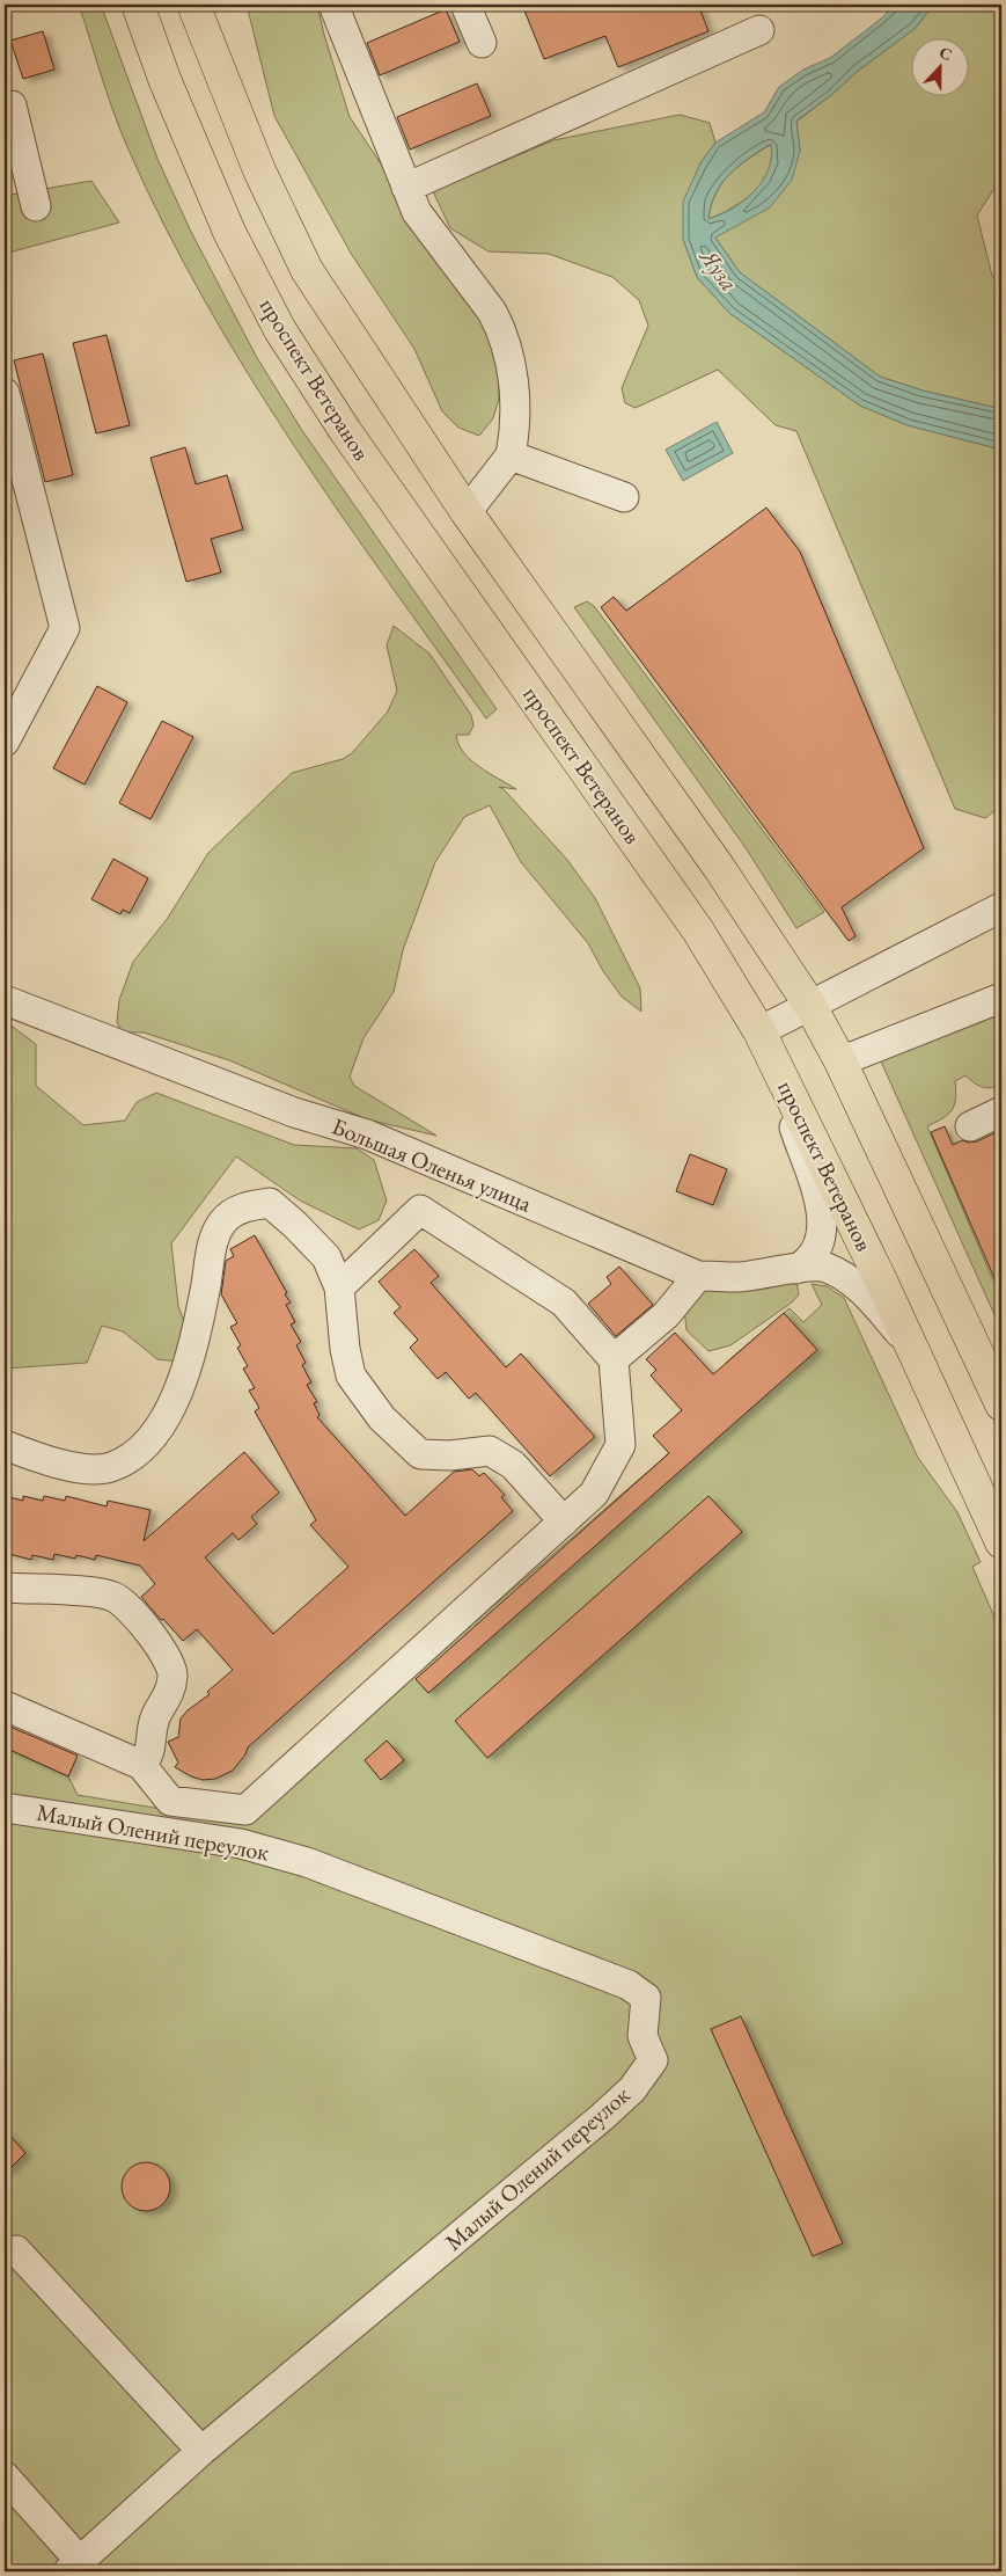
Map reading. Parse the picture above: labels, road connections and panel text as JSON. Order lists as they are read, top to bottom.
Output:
{
  "streets": {
    "main road": ["проспект Ветеранов"],
    "street": ["Большая Оленья улица", "Малый Олений переулок"]
  },
  "crossings": [
    ["проспект Ветеранов", "Большая Оленья улица"]
  ],
  "water": ["Яуза"],
  "north": "top"
}
